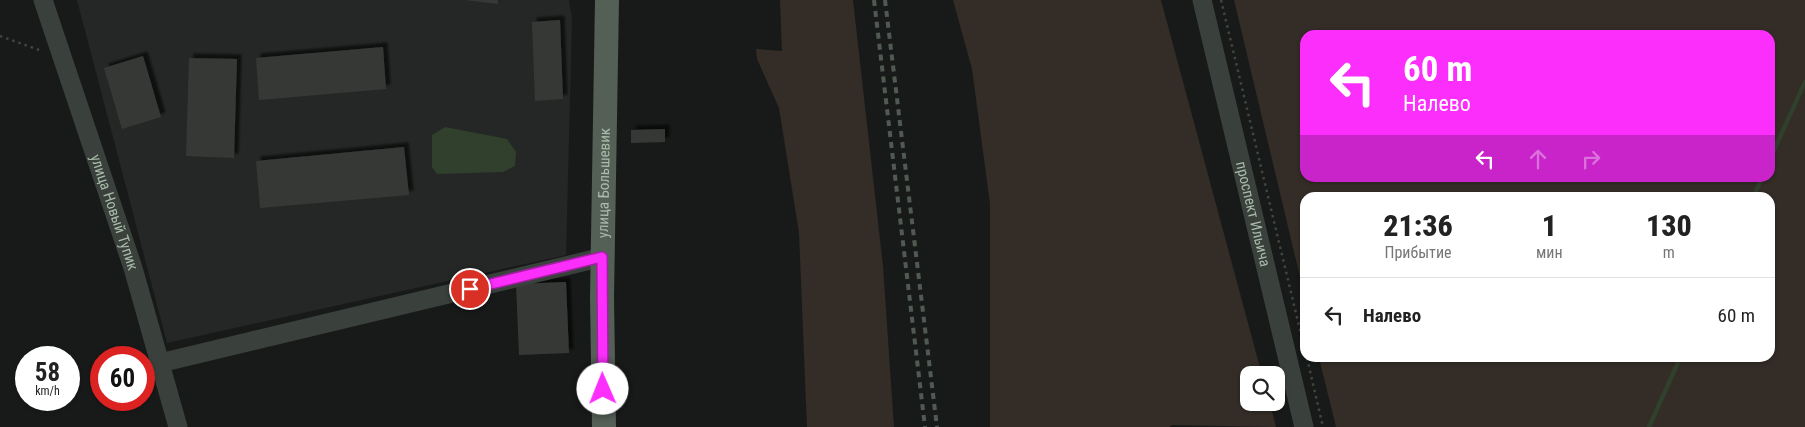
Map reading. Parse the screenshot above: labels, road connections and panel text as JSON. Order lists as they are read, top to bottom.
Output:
{
  "streets": {
    "main road": ["улица Большевик"],
    "street": ["улица Новый Тупик", "проспект Ильича"]
  },
  "page": {
    "turn": ["60 m", "Налево"],
    "eta": [
      "21:36",
      "Прибытие",
      "1",
      "мин",
      "130",
      "m"
    ],
    "list": [
      {
        "name": "Налево",
        "value": "60 m"
      }
    ],
    "speed": "58 km/h",
    "limit": "60"
  }
}
